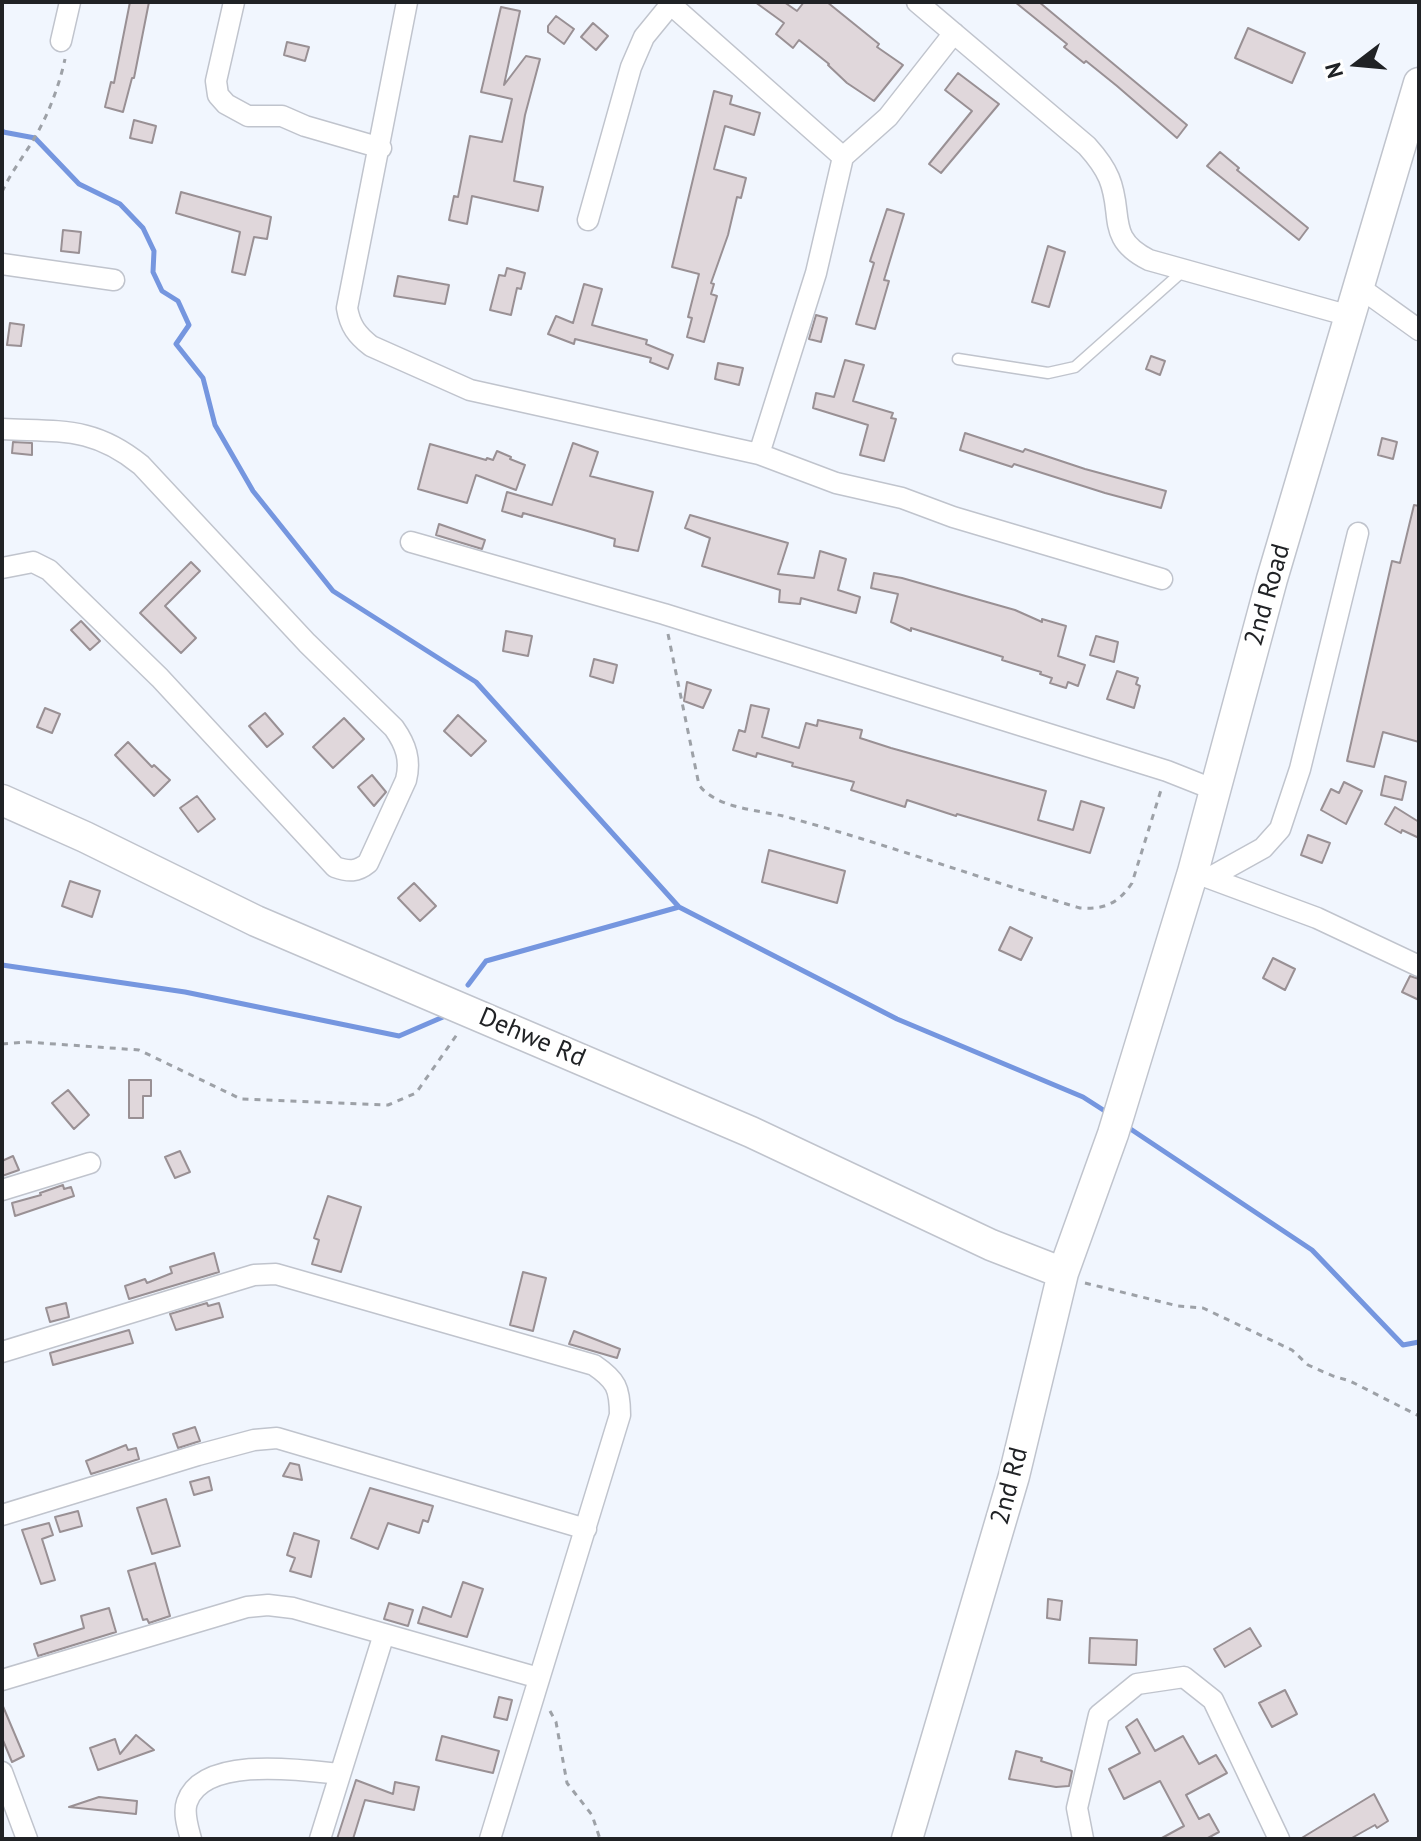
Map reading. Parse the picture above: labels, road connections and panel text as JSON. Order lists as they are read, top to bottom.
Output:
{
  "streets": {
    "street": ["2nd Road", "Dehwe Rd", "2nd Rd"]
  },
  "crossings": [
    ["2nd Road", "2nd Rd"],
    ["Dehwe Rd", "2nd Rd"]
  ],
  "north": "left"
}
